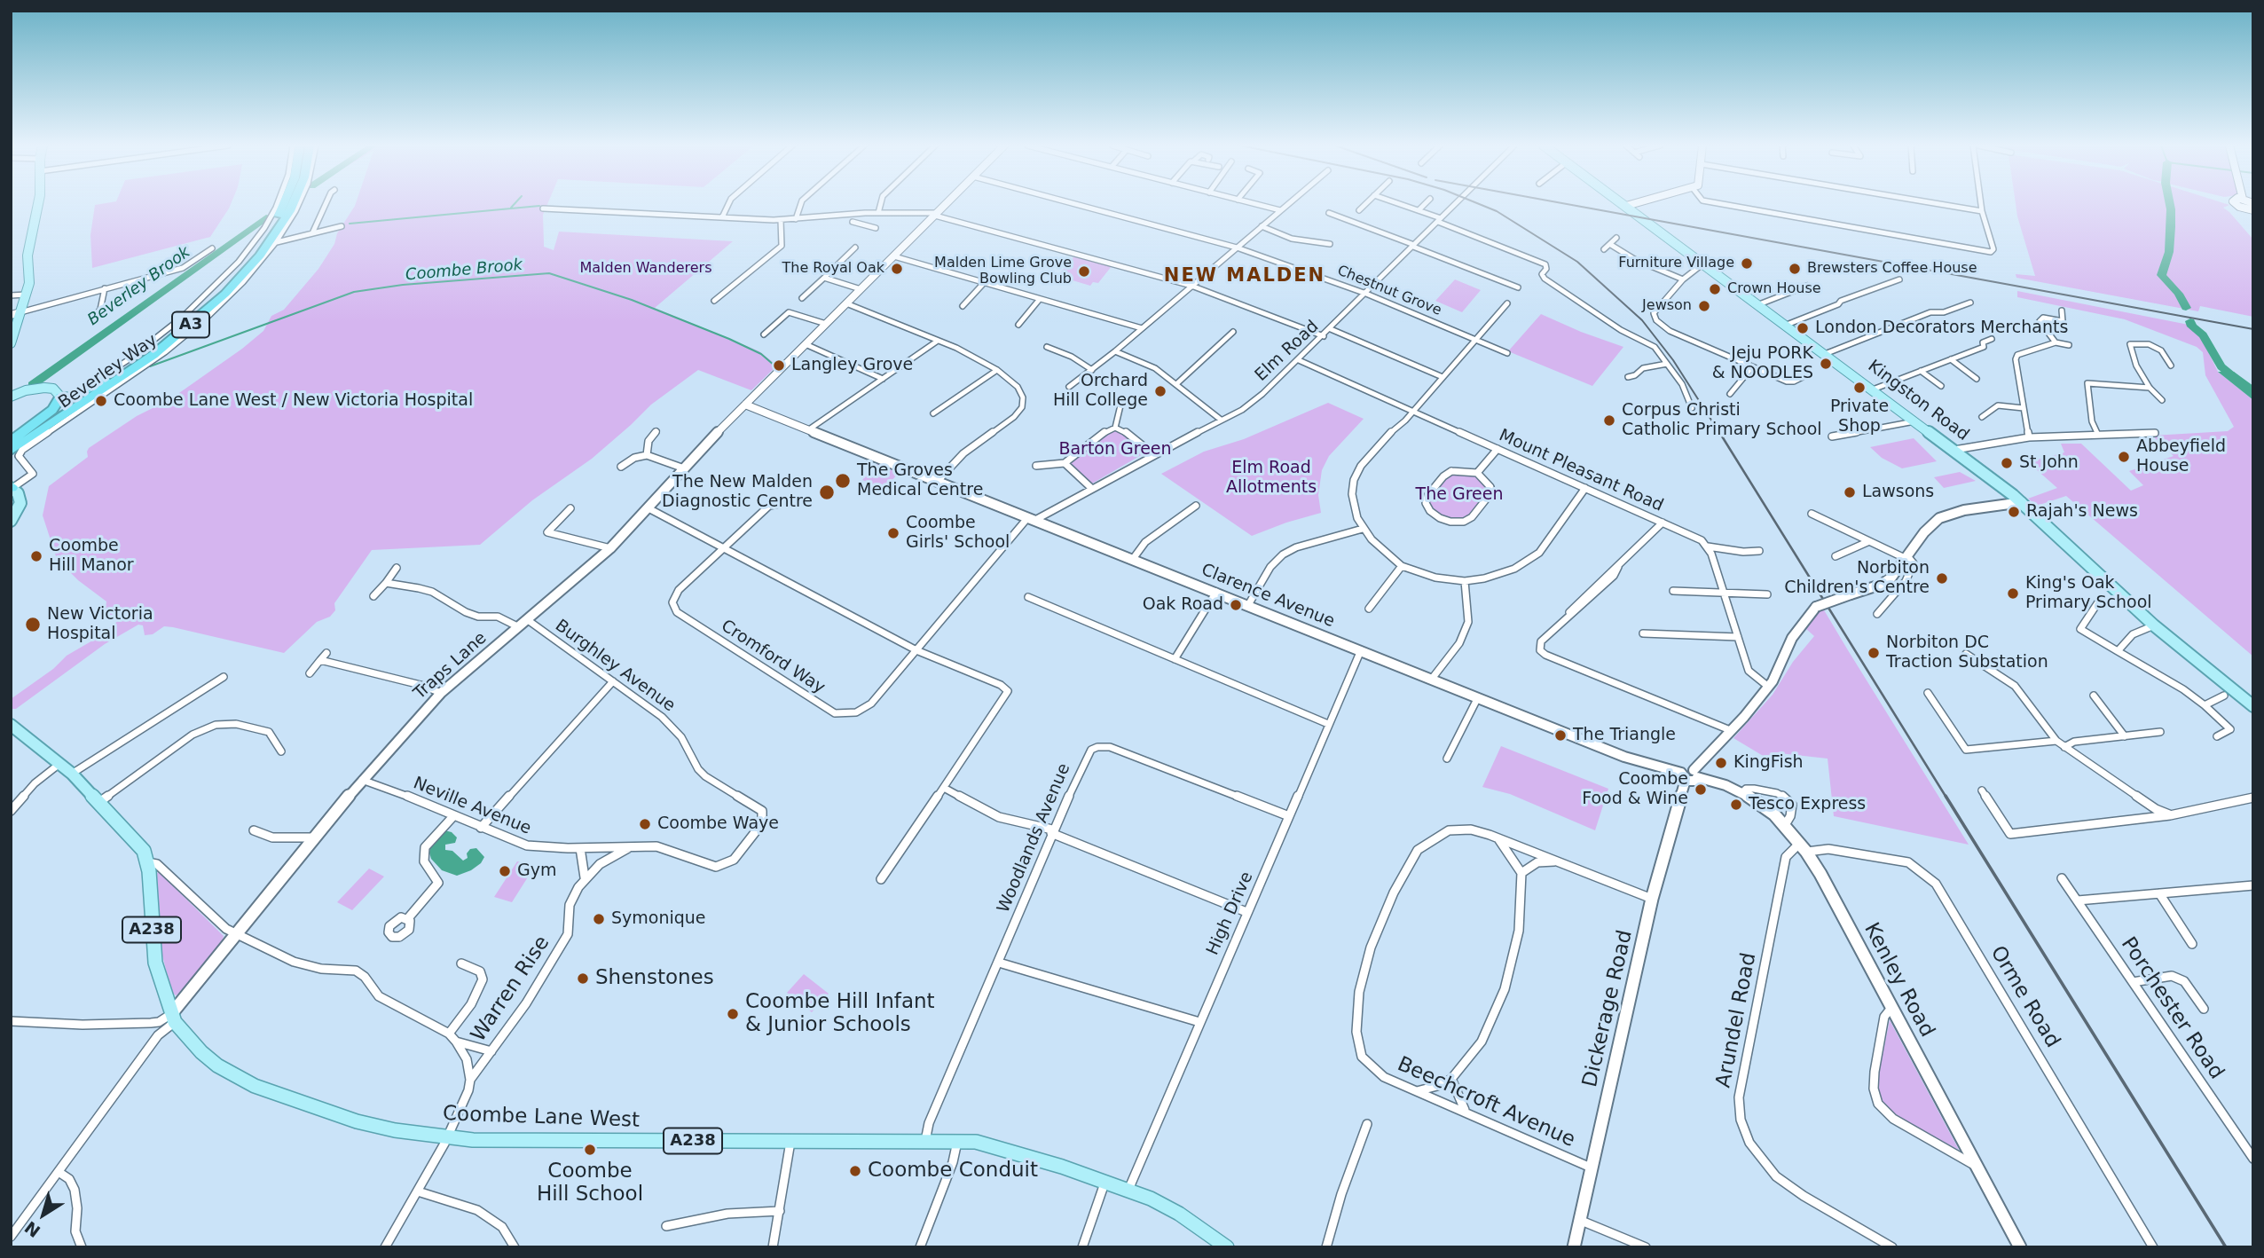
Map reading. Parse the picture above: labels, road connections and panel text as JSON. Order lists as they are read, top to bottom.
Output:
{
  "streets": {
    "highway": ["A3", "Beverley Way"],
    "main road": ["Kingston Road", "A238", "Coombe Lane West"],
    "street": [
      "Chestnut Grove",
      "Elm Road",
      "Mount Pleasant Road",
      "Clarence Avenue",
      "Cromford Way",
      "Traps Lane",
      "Burghley Avenue",
      "Neville Avenue",
      "Woodlands Avenue",
      "High Drive",
      "Kenley Road",
      "Warren Rise",
      "Orme Road",
      "Dickerage Road",
      "Porchester Road",
      "Arundel Road",
      "Beechcroft Avenue"
    ]
  },
  "crossings": [
    ["Chestnut Grove", "Elm Road"],
    ["Elm Road", "Mount Pleasant Road"],
    ["Elm Road", "Clarence Avenue"],
    ["Clarence Avenue", "High Drive"],
    ["Clarence Avenue", "Kenley Road"],
    ["Clarence Avenue", "Dickerage Road"],
    ["Traps Lane", "Burghley Avenue"],
    ["Traps Lane", "Neville Avenue"],
    ["Traps Lane", "Coombe Lane West"],
    ["Burghley Avenue", "Neville Avenue"],
    ["Neville Avenue", "Warren Rise"],
    ["Woodlands Avenue", "High Drive"],
    ["Woodlands Avenue", "Coombe Lane West"],
    ["High Drive", "Coombe Lane West"],
    ["Kenley Road", "Orme Road"],
    ["Kenley Road", "Dickerage Road"],
    ["Kenley Road", "Arundel Road"],
    ["Warren Rise", "Coombe Lane West"],
    ["Orme Road", "Arundel Road"],
    ["Dickerage Road", "Beechcroft Avenue"]
  ],
  "districts": ["NEW MALDEN"],
  "water": ["Coombe Brook", "Beverley Brook"],
  "parks": [
    "Malden Wanderers",
    "Barton Green",
    "Elm Road Allotments",
    "The Green"
  ],
  "places": [
    "Furniture Village",
    "The Royal Oak",
    "Brewsters Coffee House",
    "Malden Lime Grove Bowling Club",
    "Crown House",
    "Jewson",
    "London Decorators Merchants",
    "Jeju PORK & NOODLES",
    "Langley Grove",
    "Private Shop",
    "Orchard Hill College",
    "Coombe Lane West / New Victoria Hospital",
    "Corpus Christi Catholic Primary School",
    "Abbeyfield House",
    "St John",
    "The Groves Medical Centre",
    "The New Malden Diagnostic Centre",
    "Lawsons",
    "Rajah's News",
    "Coombe Girls' School",
    "Coombe Hill Manor",
    "Norbiton Children's Centre",
    "King's Oak Primary School",
    "Oak Road",
    "New Victoria Hospital",
    "Norbiton DC Traction Substation",
    "The Triangle",
    "KingFish",
    "Coombe Food & Wine",
    "Tesco Express",
    "Coombe Waye",
    "Gym",
    "Symonique",
    "Shenstones",
    "Coombe Hill Infant & Junior Schools",
    "Coombe Hill School",
    "Coombe Conduit"
  ],
  "north": "bottom left"
}
